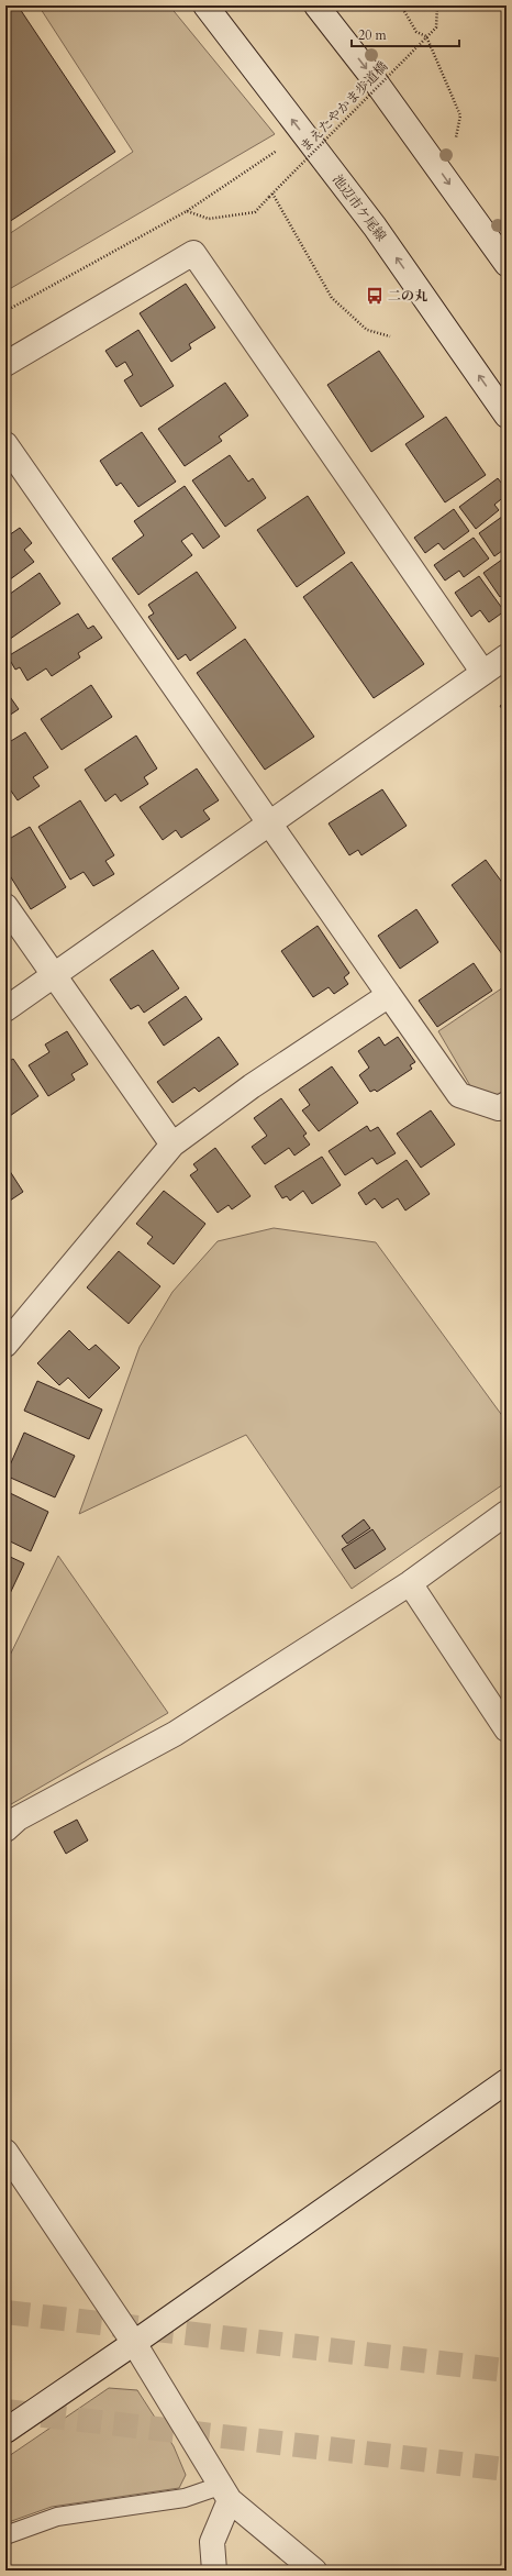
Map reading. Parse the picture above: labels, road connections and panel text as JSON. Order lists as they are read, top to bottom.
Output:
{
  "streets": {
    "street": ["池辺市ケ尾線"],
    "path": ["まえたやかま歩道橋"]
  },
  "places": {
    "bus stop": ["二の丸"]
  },
  "scale_bar": "20 m"
}
